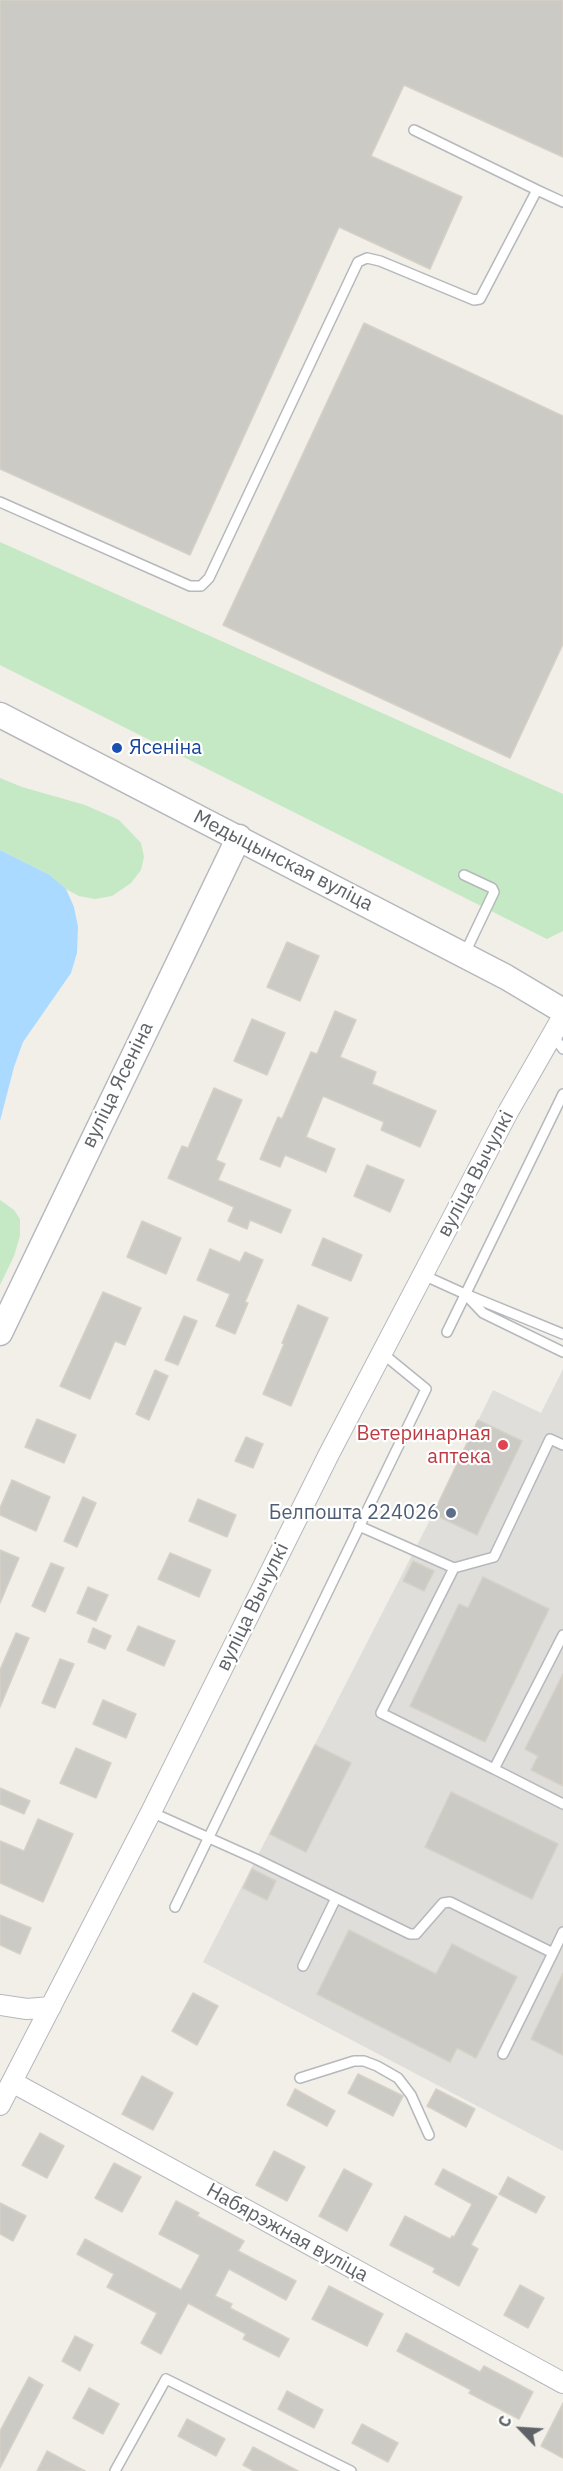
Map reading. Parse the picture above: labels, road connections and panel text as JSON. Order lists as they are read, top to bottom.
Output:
{
  "streets": {
    "street": [
      "Медыцынская вуліца",
      "вуліца Ясеніна",
      "вуліца Вычулкі",
      "Набярэжная вуліца"
    ]
  },
  "crossings": [
    ["Медыцынская вуліца", "вуліца Ясеніна"],
    ["Медыцынская вуліца", "вуліца Вычулкі"],
    ["вуліца Вычулкі", "Набярэжная вуліца"]
  ],
  "places": ["Ясеніна", "Ветеринарная аптека", "Белпошта 224026"],
  "north": "top left"
}
